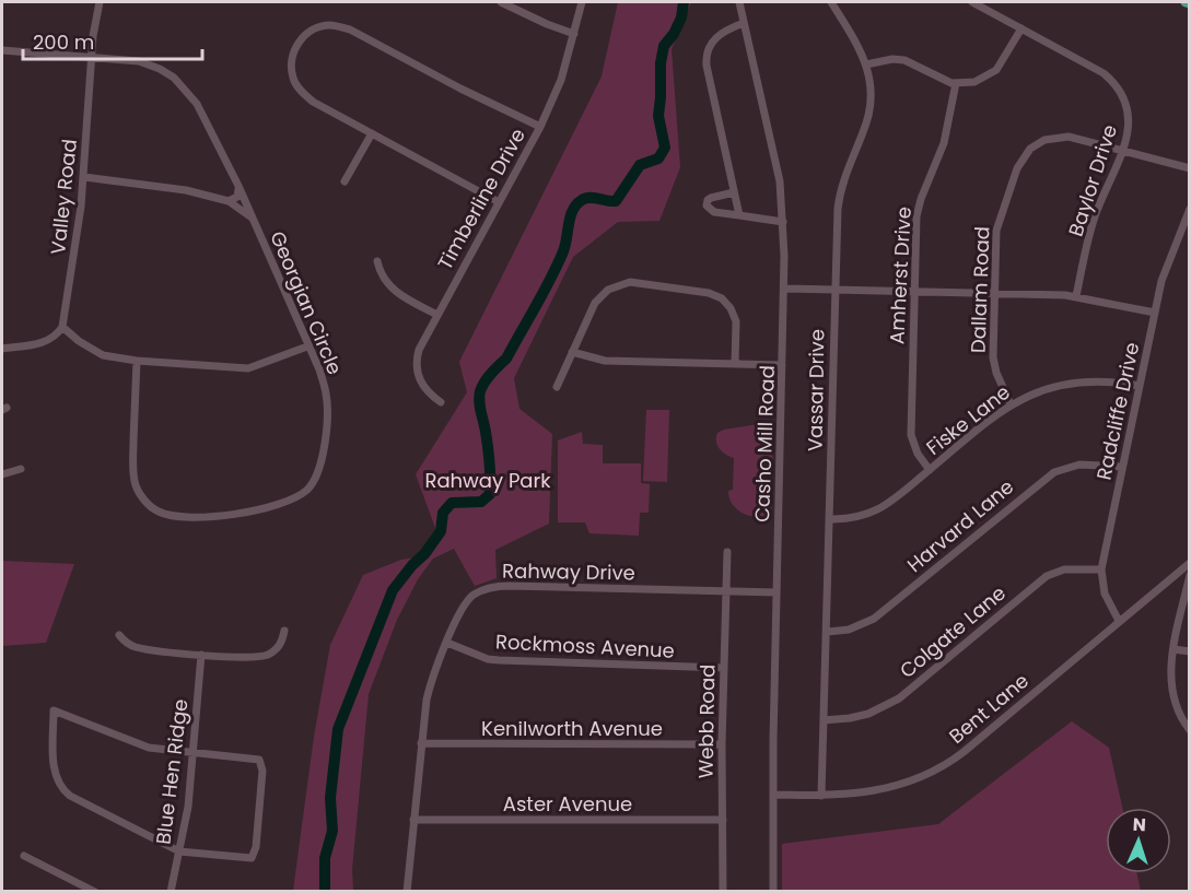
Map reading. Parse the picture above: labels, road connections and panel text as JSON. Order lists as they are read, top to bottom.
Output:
{
  "streets": {
    "street": [
      "Baylor Drive",
      "Valley Road",
      "Timberline Drive",
      "Amherst Drive",
      "Dallam Road",
      "Georgian Circle",
      "Vassar Drive",
      "Radcliffe Drive",
      "Fiske Lane",
      "Casho Mill Road",
      "Harvard Lane",
      "Rahway Drive",
      "Colgate Lane",
      "Rockmoss Avenue",
      "Bent Lane",
      "Webb Road",
      "Kenilworth Avenue",
      "Blue Hen Ridge",
      "Aster Avenue"
    ]
  },
  "crossings": [
    ["Baylor Drive", "Dallam Road"],
    ["Valley Road", "Georgian Circle"],
    ["Amherst Drive", "Fiske Lane"],
    ["Dallam Road", "Fiske Lane"],
    ["Vassar Drive", "Fiske Lane"],
    ["Vassar Drive", "Harvard Lane"],
    ["Vassar Drive", "Colgate Lane"],
    ["Vassar Drive", "Bent Lane"],
    ["Radcliffe Drive", "Fiske Lane"],
    ["Radcliffe Drive", "Harvard Lane"],
    ["Radcliffe Drive", "Colgate Lane"],
    ["Radcliffe Drive", "Bent Lane"],
    ["Casho Mill Road", "Rahway Drive"],
    ["Casho Mill Road", "Bent Lane"],
    ["Rahway Drive", "Rockmoss Avenue"],
    ["Rahway Drive", "Webb Road"],
    ["Rahway Drive", "Kenilworth Avenue"],
    ["Rahway Drive", "Aster Avenue"],
    ["Rockmoss Avenue", "Webb Road"],
    ["Webb Road", "Kenilworth Avenue"],
    ["Webb Road", "Aster Avenue"]
  ],
  "parks": ["Rahway Park"],
  "scale_bar": "200 m",
  "north": "top"
}
